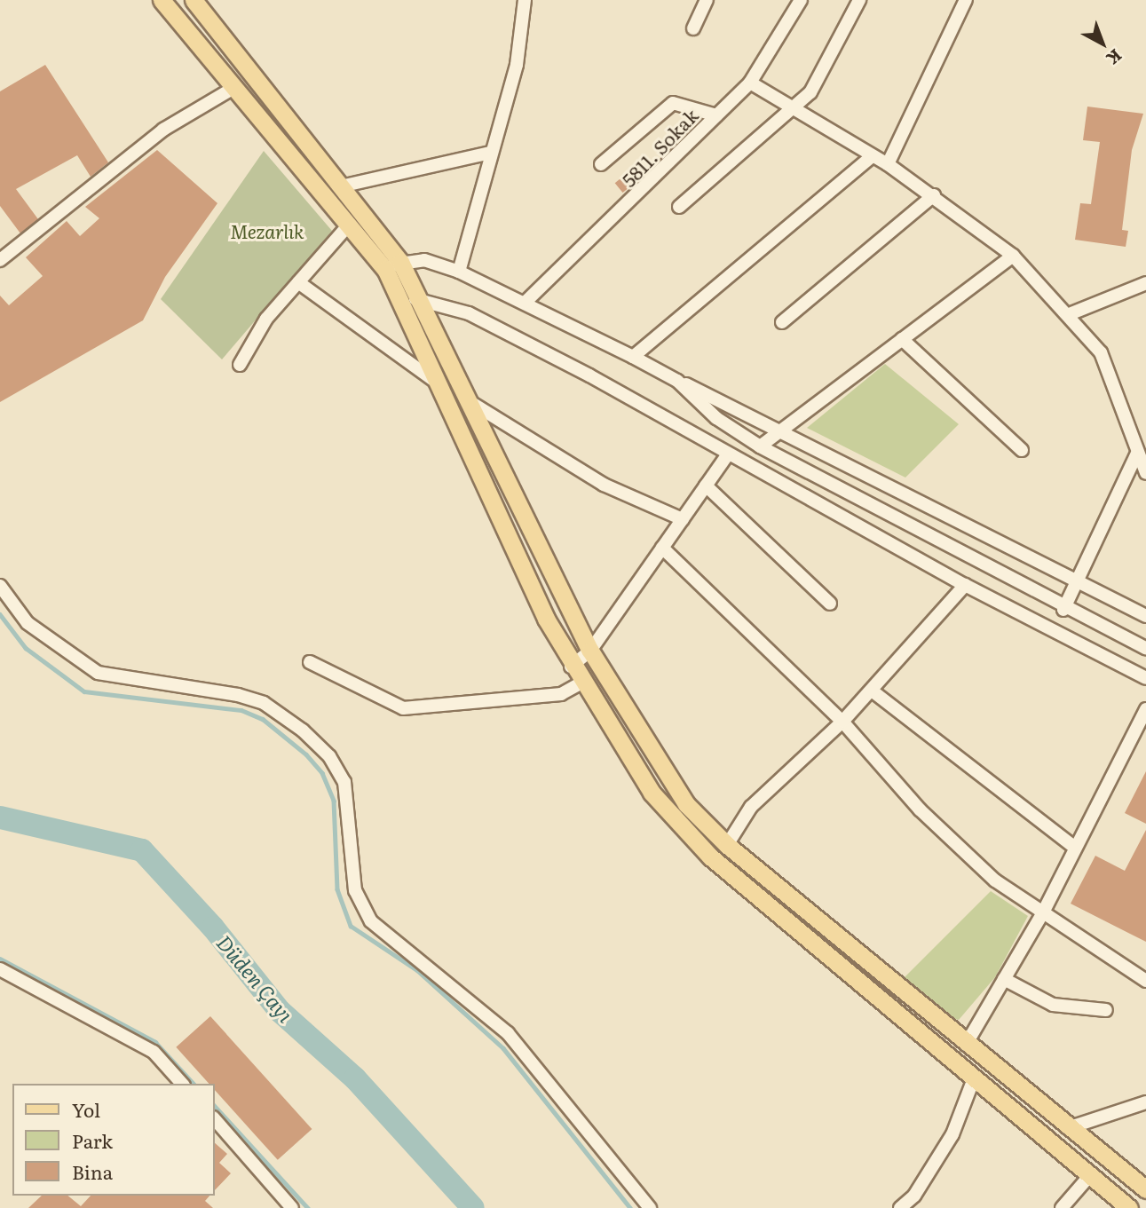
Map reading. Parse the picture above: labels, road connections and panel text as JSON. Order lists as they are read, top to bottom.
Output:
{
  "streets": {
    "street": ["5811. Sokak"]
  },
  "water": ["Düden Çayı"],
  "parks": ["Mezarlık"],
  "legend": ["Yol", "Park", "Bina"],
  "north": "bottom right"
}
